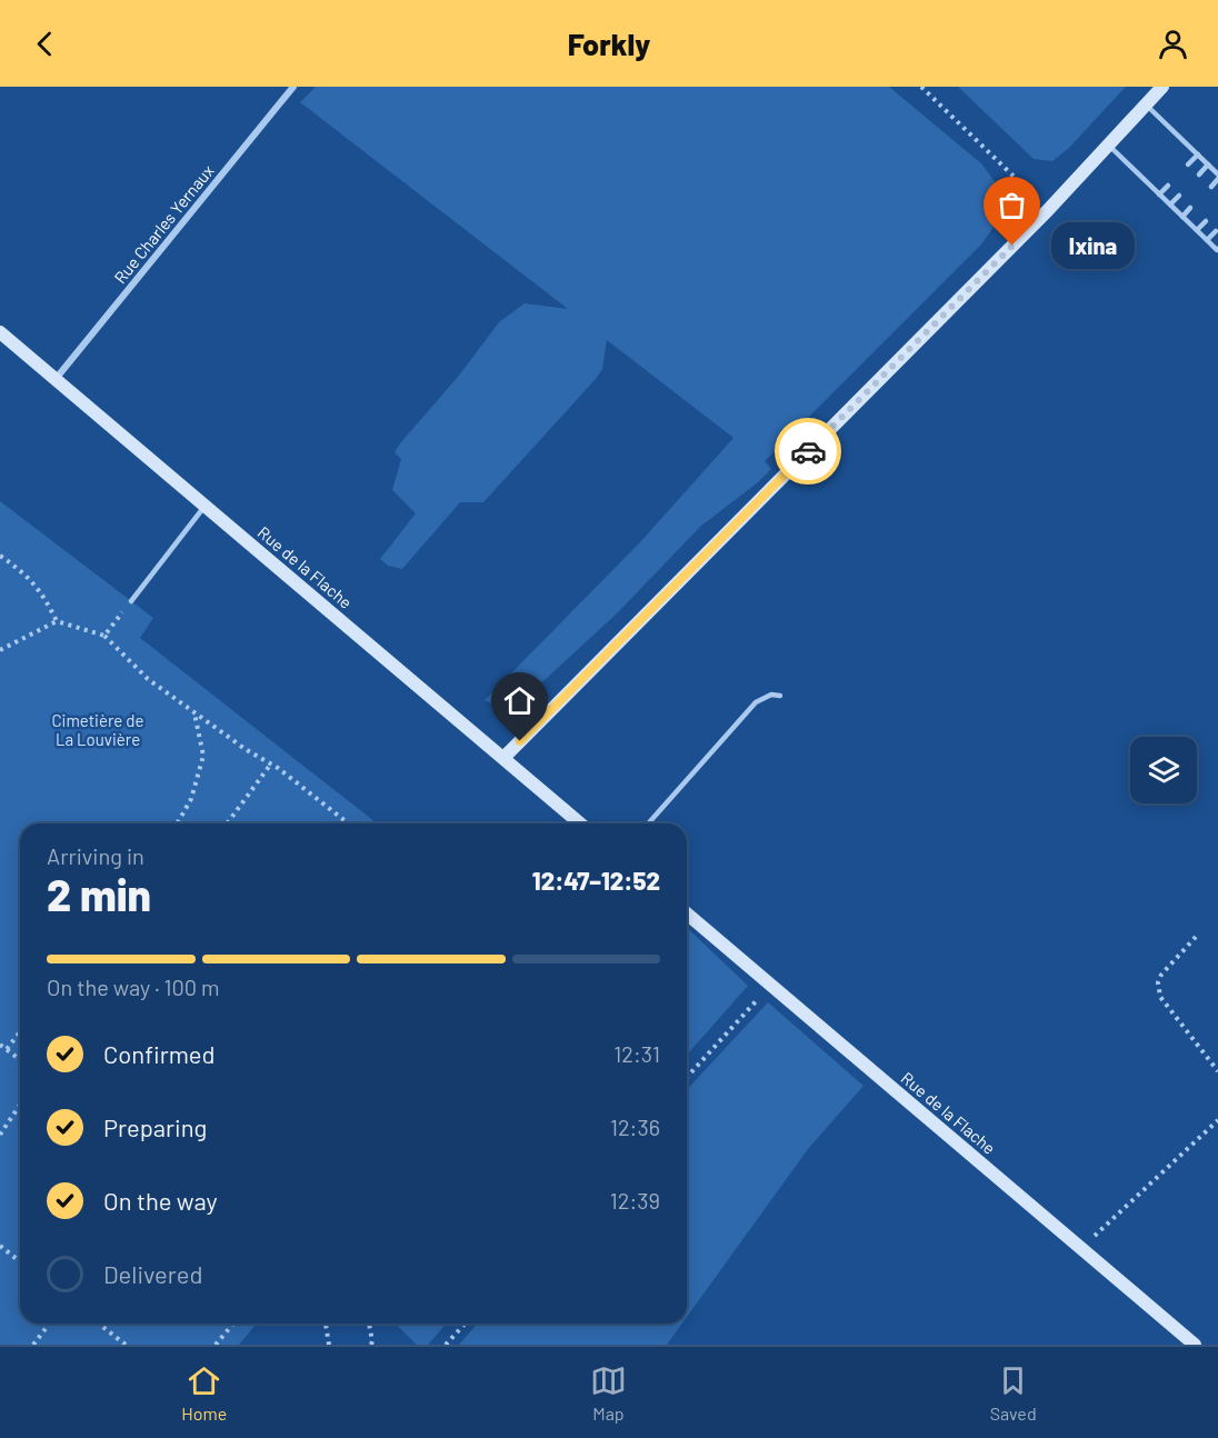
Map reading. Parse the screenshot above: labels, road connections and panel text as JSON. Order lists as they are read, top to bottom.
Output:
{
  "streets": {
    "street": ["Rue Charles Yernaux", "Rue de la Flache"]
  },
  "crossings": [
    ["Rue Charles Yernaux", "Rue de la Flache"]
  ],
  "parks": ["Cimetière de La Louvière"],
  "places": ["Ixina"],
  "page": {
    "header": "Forkly",
    "bubble": "Ixina",
    "heading": ["2 min", "Arriving in", "12:47–12:52"],
    "bar": "On the way · 100 m",
    "list": [
      ["Confirmed", "12:31"],
      ["Preparing", "12:36"],
      ["On the way", "12:39"],
      "Delivered"
    ],
    "tabs": ["Home", "Map", "Saved"]
  }
}
